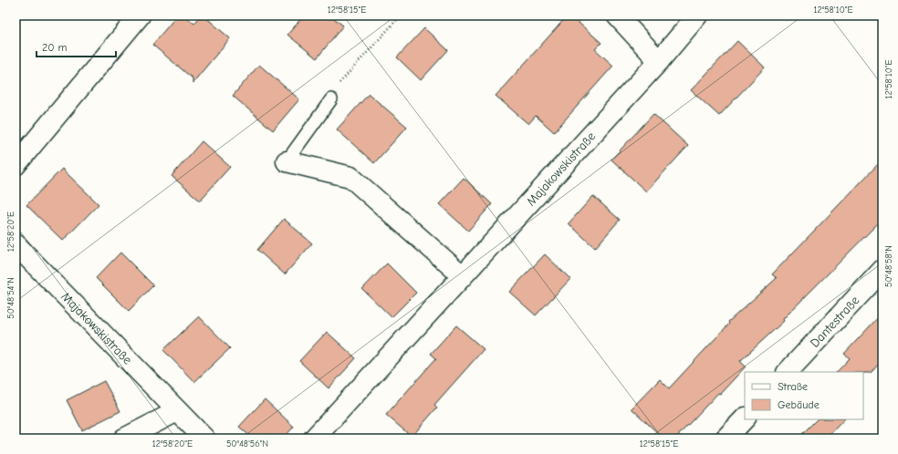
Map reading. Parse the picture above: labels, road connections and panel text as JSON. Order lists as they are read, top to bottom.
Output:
{
  "streets": {
    "street": ["Majakowskistraße", "Dantestraße"]
  },
  "legend": ["Straße", "Gebäude"],
  "scale_bar": "20 m",
  "coordinates": [
    "12°58'15\"E",
    "12°58'10\"E",
    "12°58'20\"E",
    "50°48'58\"N",
    "50°48'54\"N",
    "50°48'56\"N"
  ]
}
